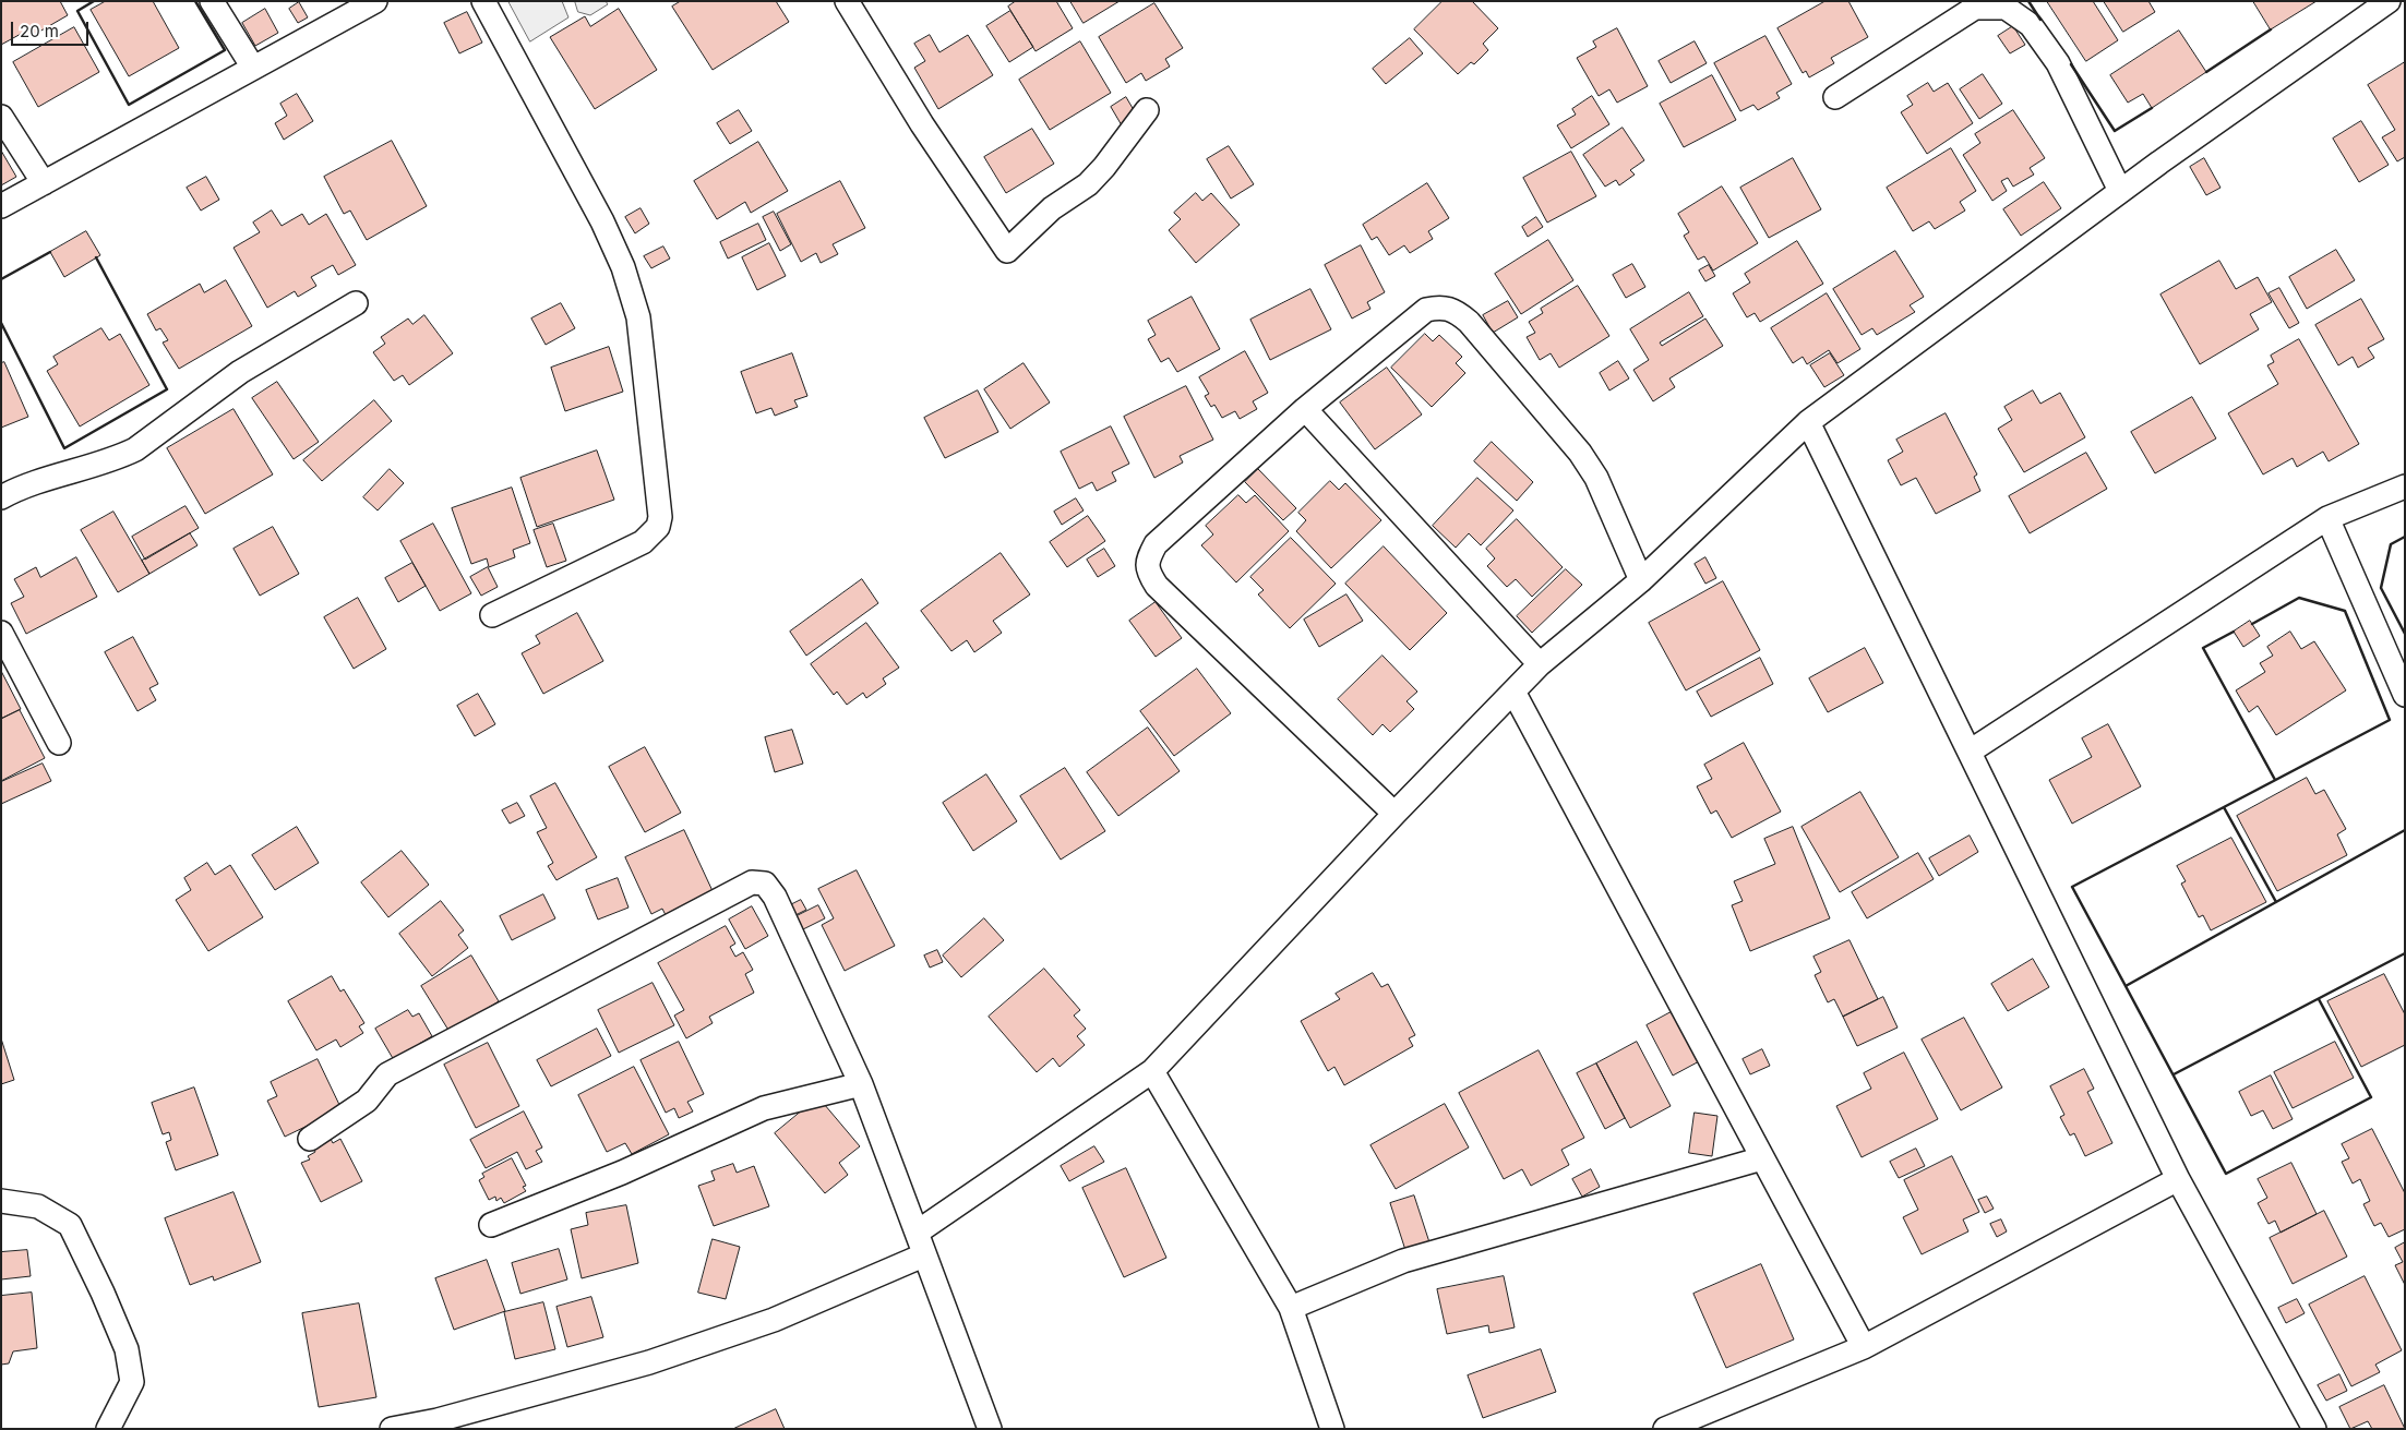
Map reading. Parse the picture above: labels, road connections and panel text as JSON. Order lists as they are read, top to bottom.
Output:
{
  "scale_bar": "20 m"
}
